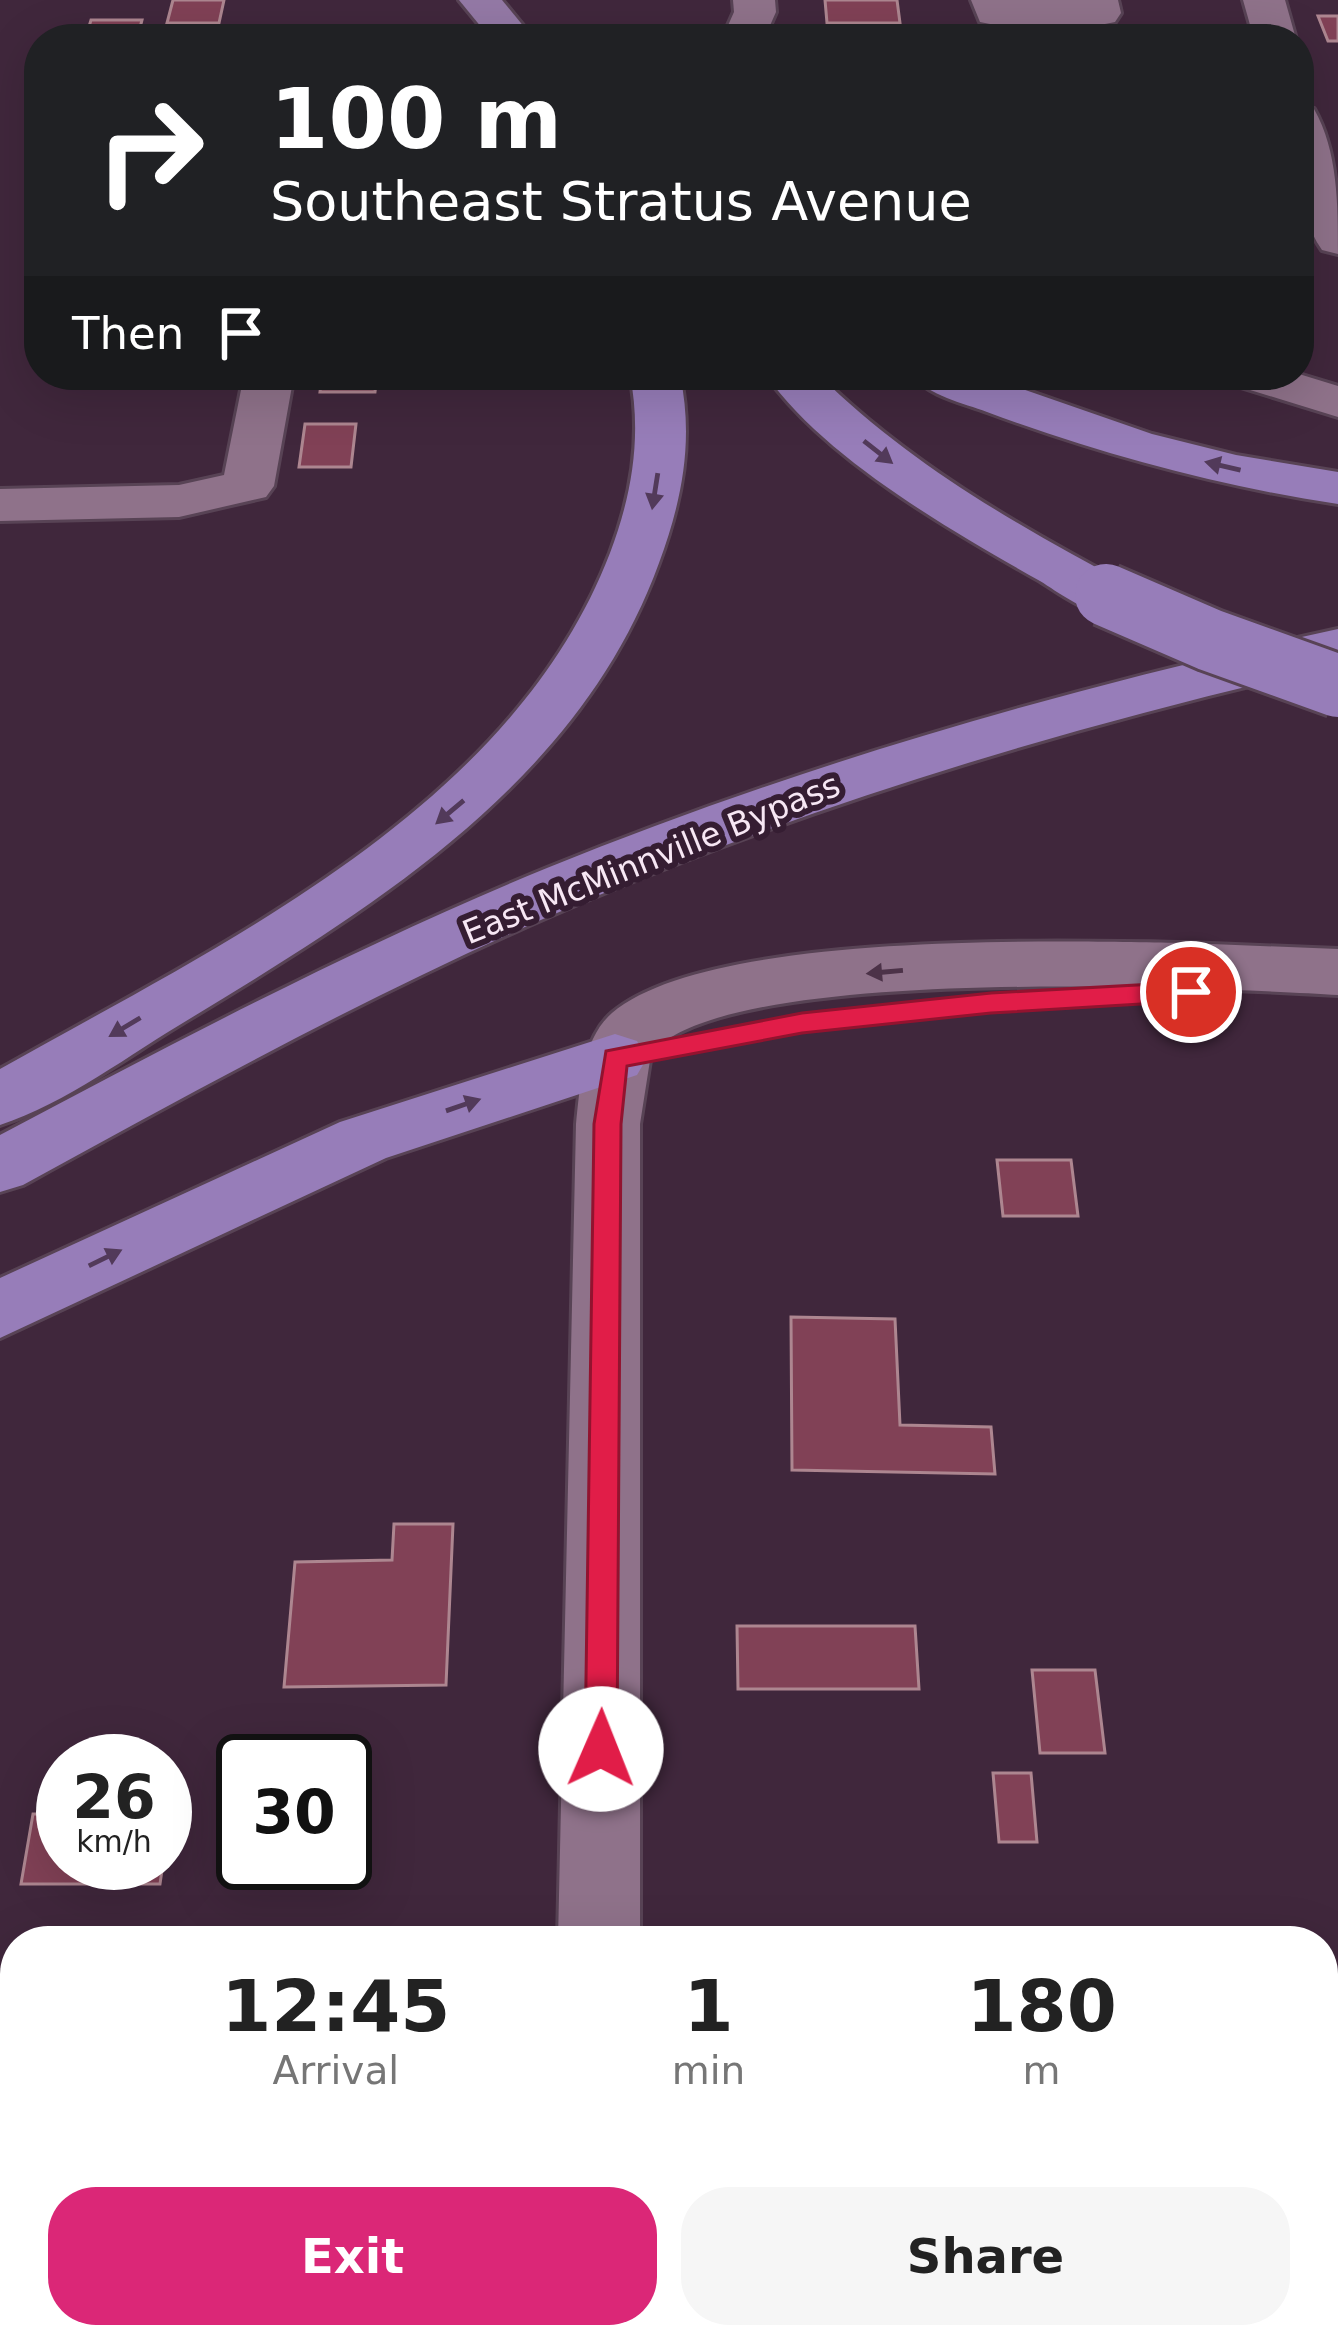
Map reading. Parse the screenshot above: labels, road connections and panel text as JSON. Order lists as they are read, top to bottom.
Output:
{
  "streets": {
    "highway": ["East McMinnville Bypass"]
  },
  "page": {
    "turn": ["100 m", "Southeast Stratus Avenue"],
    "then": "Then",
    "speed": "26 km/h",
    "limit": "30",
    "eta": [
      "12:45",
      "Arrival",
      "1",
      "min",
      "180",
      "m"
    ],
    "buttons": ["Exit", "Share"]
  }
}
